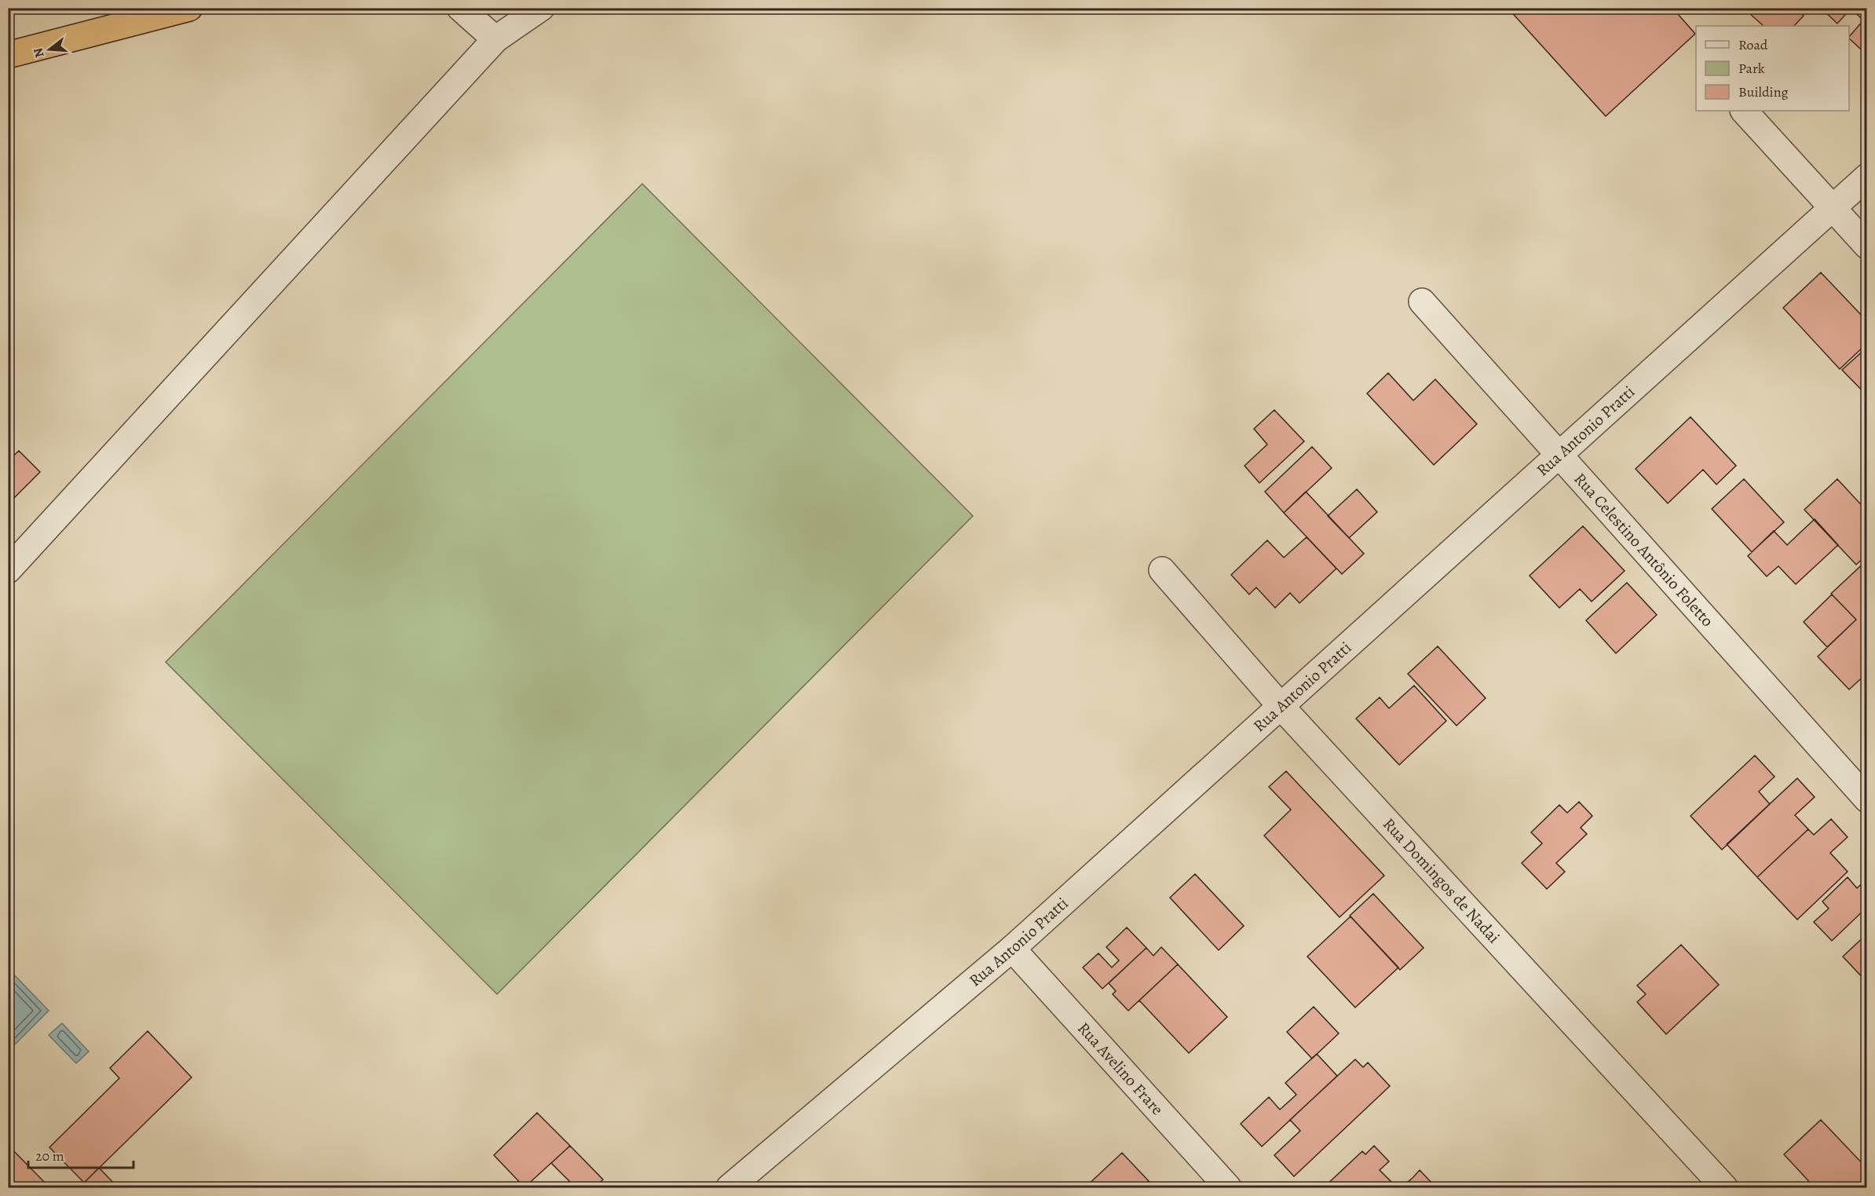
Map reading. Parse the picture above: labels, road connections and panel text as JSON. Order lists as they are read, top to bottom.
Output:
{
  "streets": {
    "street": [
      "Rua Antonio Pratti",
      "Rua Celestino Antônio Foletto",
      "Rua Domingos de Nadai",
      "Rua Avelino Frare"
    ]
  },
  "crossings": [
    ["Rua Antonio Pratti", "Rua Celestino Antônio Foletto"],
    ["Rua Antonio Pratti", "Rua Domingos de Nadai"],
    ["Rua Antonio Pratti", "Rua Avelino Frare"]
  ],
  "legend": ["Road", "Park", "Building"],
  "scale_bar": "20 m",
  "north": "left"
}
